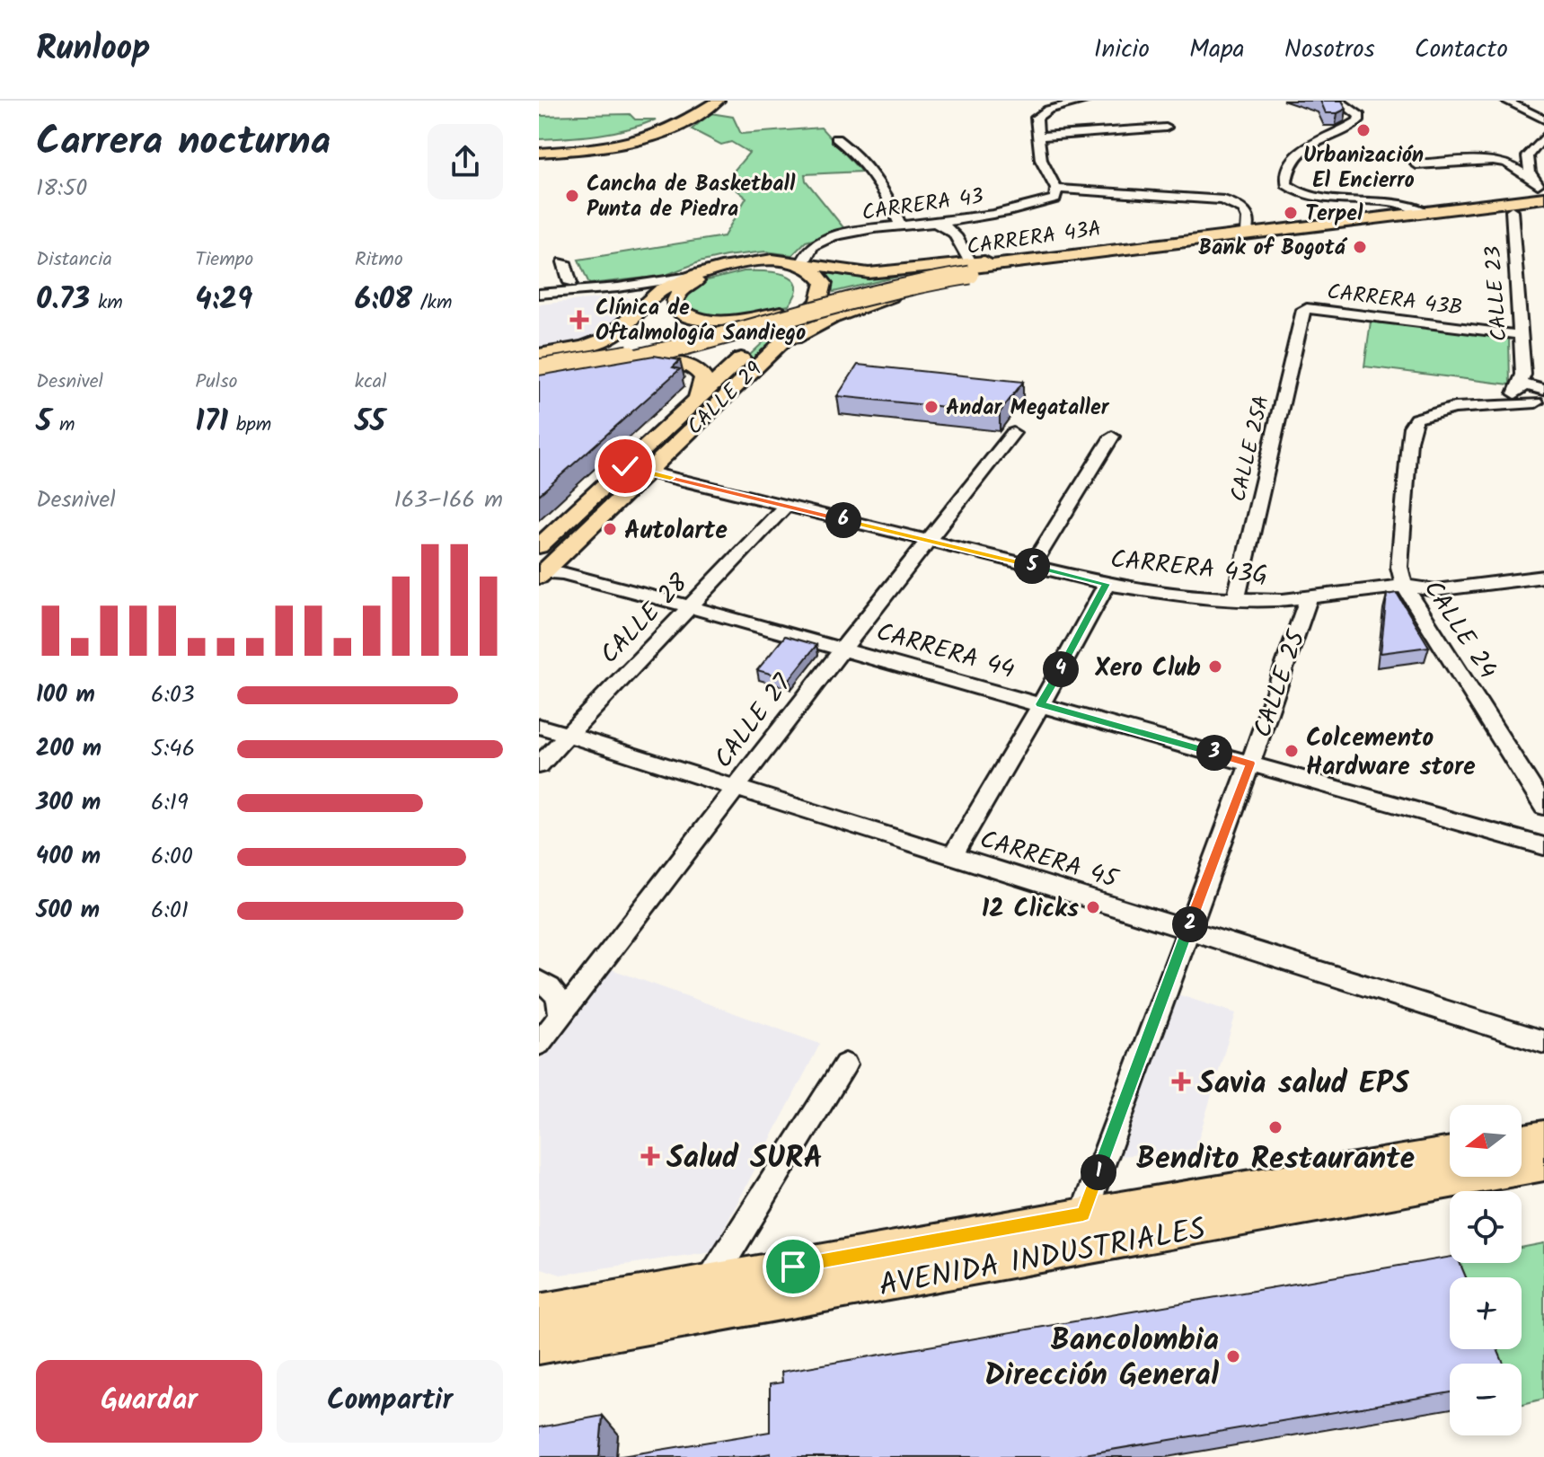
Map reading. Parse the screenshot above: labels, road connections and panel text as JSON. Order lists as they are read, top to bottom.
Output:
{
  "streets": {
    "main road": ["CARRERA 43A", "CALLE 29", "AVENIDA INDUSTRIALES"],
    "street": [
      "CARRERA 43",
      "CALLE 23",
      "CARRERA 43B",
      "CALLE 25A",
      "CARRERA 43G",
      "CALLE 28",
      "CALLE 24",
      "CARRERA 44",
      "CALLE 25",
      "CALLE 27",
      "CARRERA 45"
    ]
  },
  "crossings": [
    ["CARRERA 43", "CARRERA 43A"],
    ["CARRERA 43", "CALLE 29"],
    ["CARRERA 43A", "CALLE 23"],
    ["CARRERA 43A", "CALLE 29"],
    ["CALLE 23", "CARRERA 43B"],
    ["CARRERA 43B", "CALLE 25A"],
    ["CALLE 29", "CARRERA 43G"],
    ["CALLE 29", "CARRERA 44"],
    ["CALLE 25A", "CARRERA 43G"],
    ["CARRERA 43G", "CALLE 28"],
    ["CARRERA 43G", "CALLE 24"],
    ["CARRERA 43G", "CALLE 25"],
    ["CARRERA 43G", "CALLE 27"],
    ["CALLE 28", "CARRERA 44"],
    ["CALLE 28", "CARRERA 45"],
    ["CARRERA 44", "CALLE 25"],
    ["CARRERA 44", "CALLE 27"],
    ["CALLE 25", "CARRERA 45"],
    ["CALLE 25", "AVENIDA INDUSTRIALES"],
    ["CALLE 27", "CARRERA 45"]
  ],
  "places": {
    "other": [
      "Urbanización El Encierro",
      "Cancha de Basketball Punta de Piedra",
      "Terpel",
      "Bank of Bogotá",
      "Andar Megataller",
      "Autolarte",
      "Xero Club",
      "Colcemento Hardware store",
      "12 Clicks",
      "Bendito Restaurante",
      "Bancolombia Dirección General"
    ],
    "health": ["Clínica de Oftalmología Sandiego", "Savia salud EPS", "Salud SURA"]
  },
  "north": "left",
  "page": {
    "header": "Runloop",
    "nav": [
      "Inicio",
      "Mapa",
      "Nosotros",
      "Contacto"
    ],
    "heading": ["Carrera nocturna", "18:50"],
    "stats": [
      ["Distancia", "0.73 km"],
      ["Tiempo", "4:29"],
      ["Ritmo", "6:08 /km"],
      ["Desnivel", "5 m"],
      ["Pulso", "171 bpm"],
      ["kcal", "55"]
    ],
    "chart": ["Desnivel", "163–166 m"],
    "pins": [
      "6",
      "5",
      "4",
      "3",
      "2",
      "1"
    ],
    "list": [
      {
        "name": "100 m",
        "note": "6:03"
      },
      {
        "name": "200 m",
        "note": "5:46"
      },
      {
        "name": "300 m",
        "note": "6:19"
      },
      {
        "name": "400 m",
        "note": "6:00"
      },
      {
        "name": "500 m",
        "note": "6:01"
      }
    ],
    "map_buttons": ["+", "−"],
    "buttons": ["Guardar", "Compartir"]
  }
}
